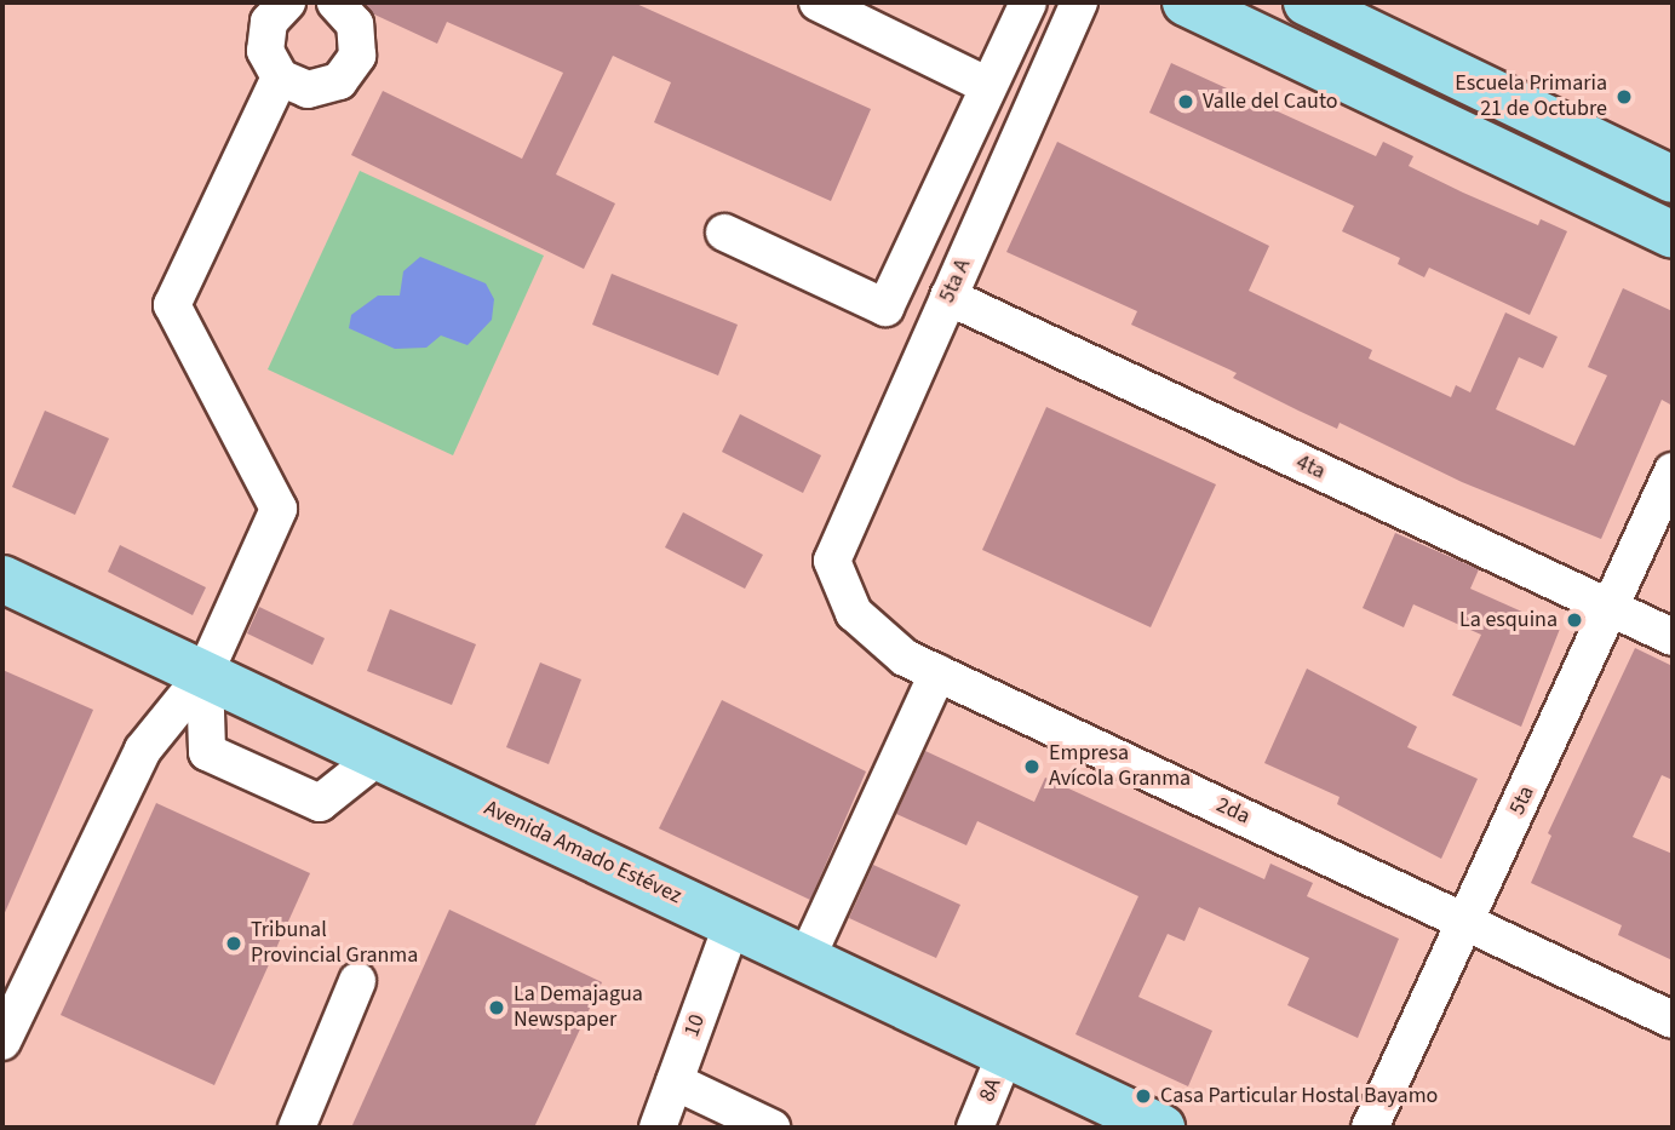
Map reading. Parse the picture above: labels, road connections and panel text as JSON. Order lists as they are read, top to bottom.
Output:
{
  "streets": {
    "main road": ["Avenida Amado Estévez"],
    "street": [
      "5ta A",
      "4ta",
      "5ta",
      "2da",
      "10",
      "8A"
    ]
  },
  "crossings": [
    ["5ta A", "4ta"],
    ["5ta A", "2da"],
    ["4ta", "5ta"],
    ["5ta", "2da"],
    ["Avenida Amado Estévez", "10"],
    ["Avenida Amado Estévez", "8A"]
  ],
  "places": [
    "Escuela Primaria 21 de Octubre",
    "Valle del Cauto",
    "La esquina",
    "Empresa Avícola Granma",
    "Tribunal Provincial Granma",
    "La Demajagua Newspaper",
    "Casa Particular Hostal Bayamo"
  ]
}
